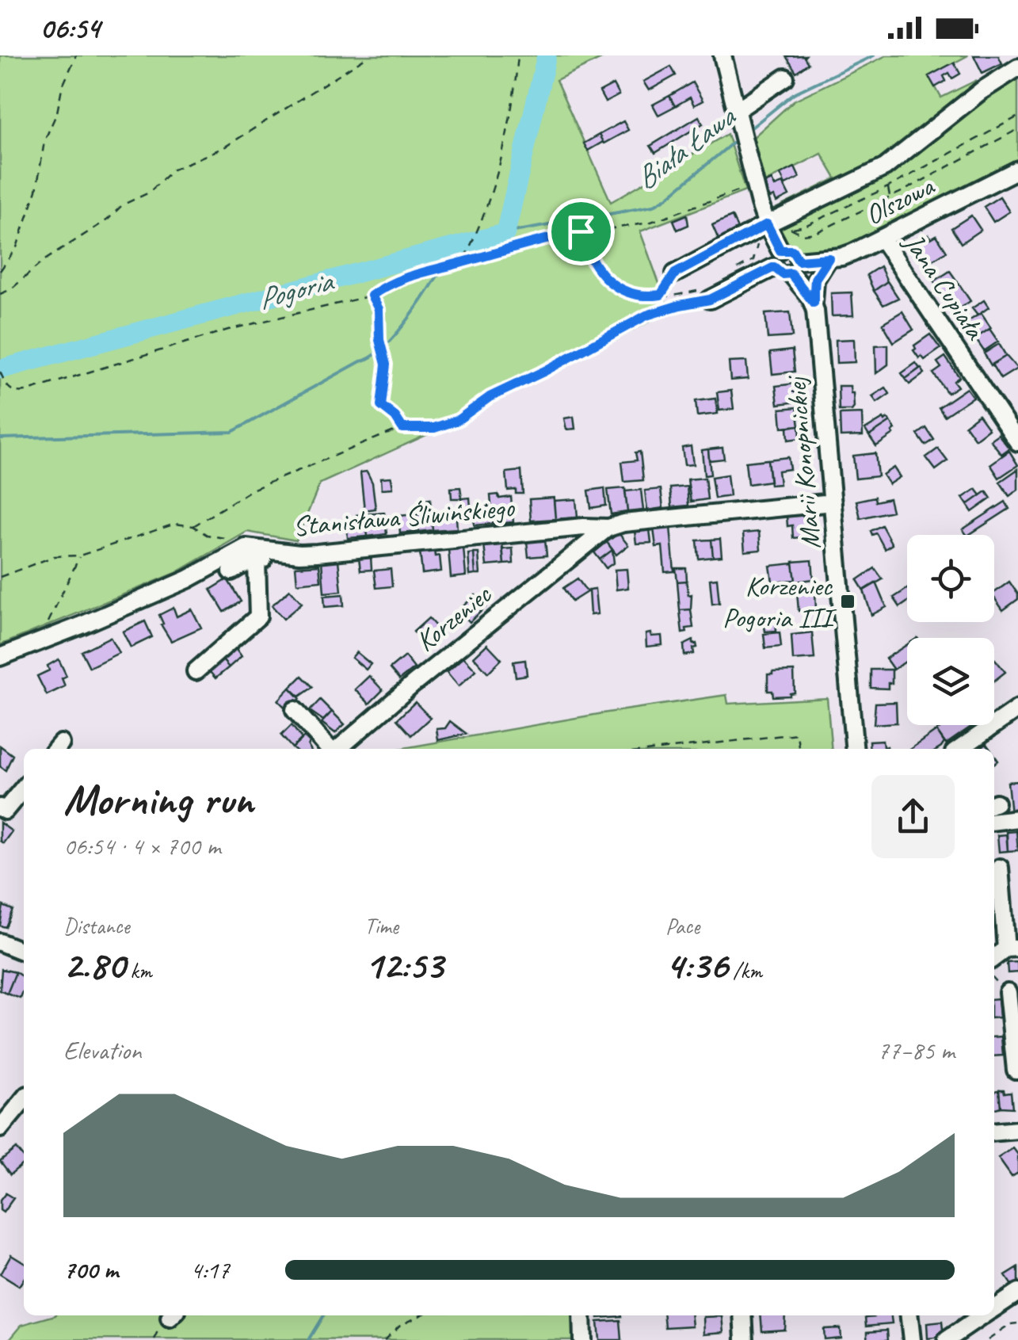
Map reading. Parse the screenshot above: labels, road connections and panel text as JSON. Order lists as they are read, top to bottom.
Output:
{
  "streets": {
    "street": [
      "Olszowa",
      "Jana Cupiała",
      "Marii Konopnickiej",
      "Stanisława Śliwińskiego",
      "Korzeniec"
    ]
  },
  "crossings": [
    ["Olszowa", "Jana Cupiała"],
    ["Marii Konopnickiej", "Stanisława Śliwińskiego"],
    ["Stanisława Śliwińskiego", "Korzeniec"]
  ],
  "water": ["Biała Ława", "Pogoria"],
  "places": {
    "transit": ["Korzeniec Pogoria III"]
  },
  "page": {
    "status": "06:54",
    "heading": ["Morning run", "06:54 · 4 × 700 m"],
    "stats": [
      ["Distance", "2.80 km"],
      ["Time", "12:53"],
      ["Pace", "4:36 /km"]
    ],
    "chart": ["Elevation", "77–85 m"],
    "list": [
      {
        "name": "700 m",
        "note": "4:17"
      }
    ]
  }
}
